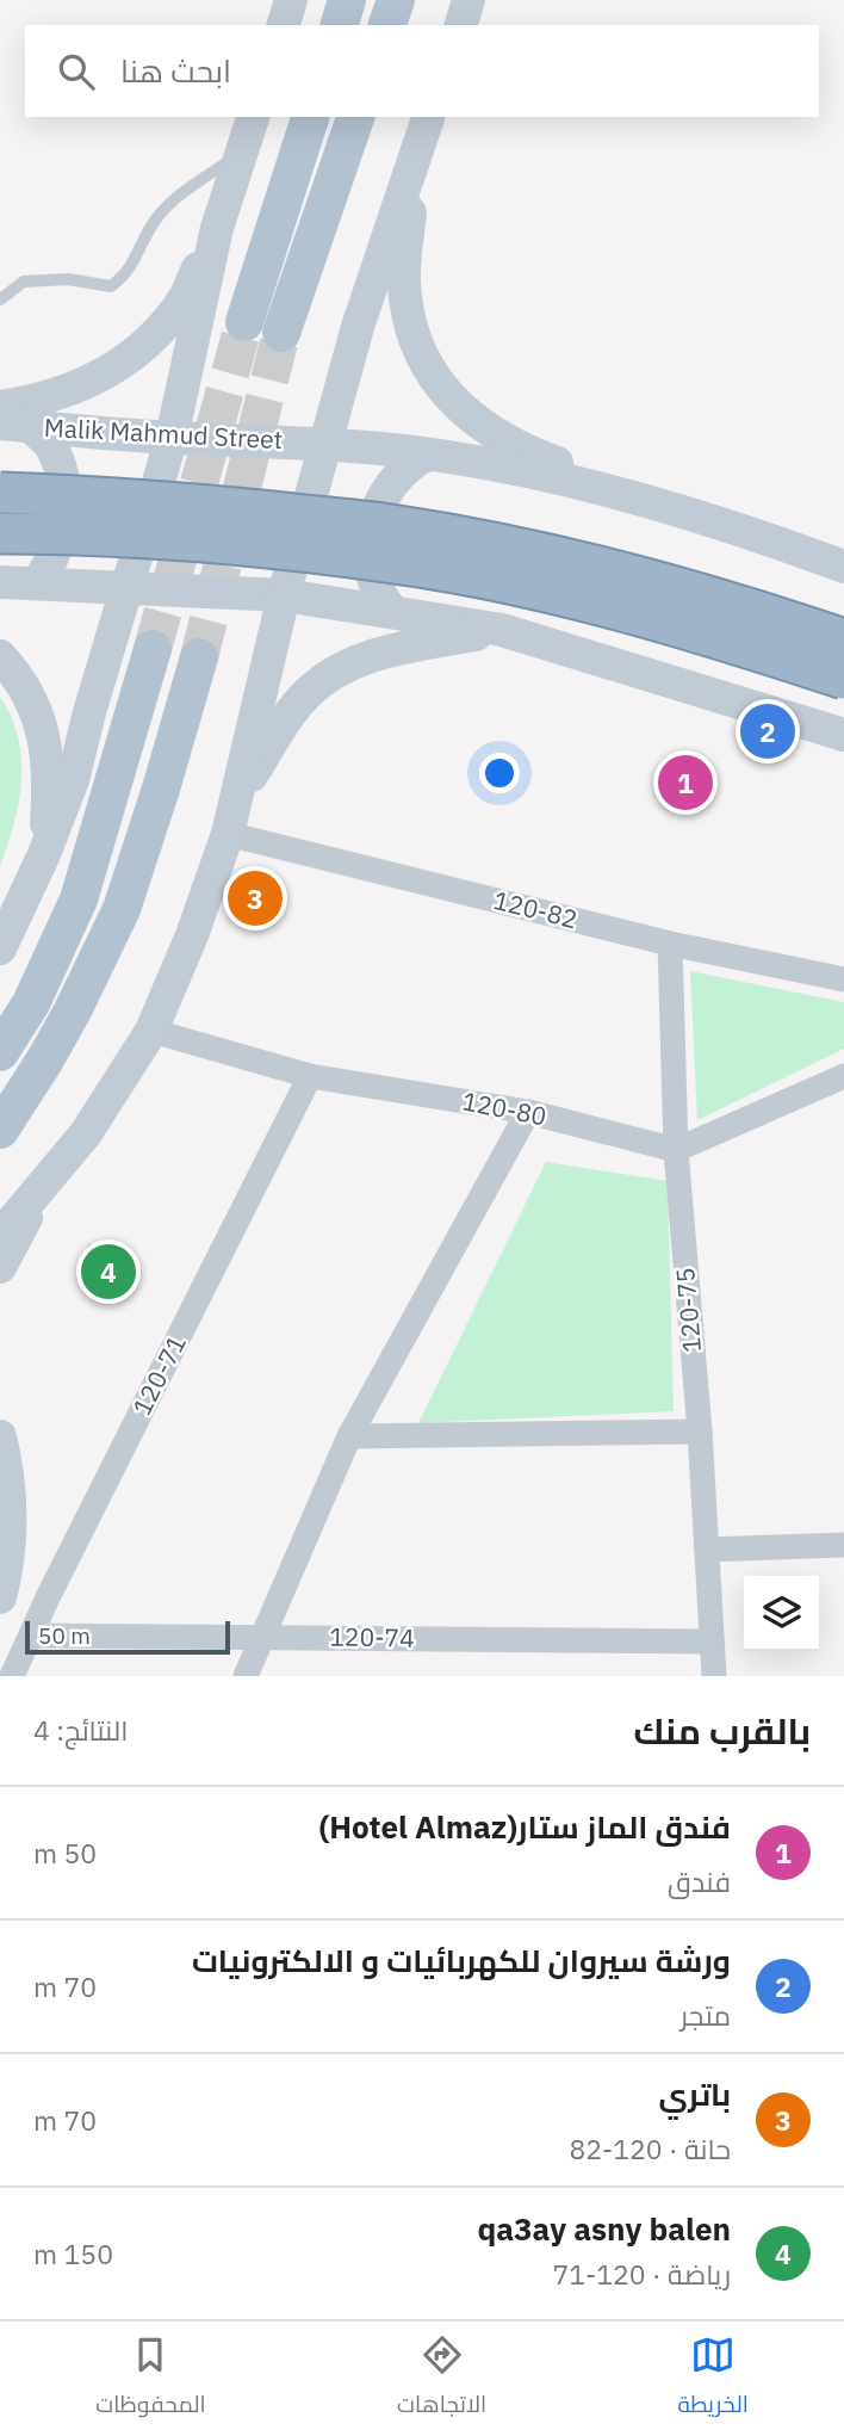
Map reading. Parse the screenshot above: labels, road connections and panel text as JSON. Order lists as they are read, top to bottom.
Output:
{
  "streets": {
    "main road": ["Malik Mahmud Street"],
    "street": [
      "120-82",
      "120-80",
      "120-75",
      "120-71",
      "120-74"
    ]
  },
  "crossings": [
    ["120-82", "120-75"],
    ["120-80", "120-75"],
    ["120-80", "120-71"],
    ["120-75", "120-74"],
    ["120-71", "120-74"]
  ],
  "scale_bar": "50 m",
  "page": {
    "search": "ابحث هنا",
    "pins": [
      "2",
      "1",
      "3",
      "4"
    ],
    "scale": "50 m",
    "heading": ["بالقرب منك", "النتائج: 4"],
    "list": [
      {
        "mark": "1",
        "name": "فندق الماز ستار(Hotel Almaz)",
        "note": "فندق",
        "value": "50 m"
      },
      {
        "mark": "2",
        "name": "ورشة سيروان للكهربائيات و الالكترونيات",
        "note": "متجر",
        "value": "70 m"
      },
      {
        "mark": "3",
        "name": "باتري",
        "note": "حانة · 120-82",
        "value": "70 m"
      },
      {
        "mark": "4",
        "name": "qa3ay asny balen",
        "note": "رياضة · 120-71",
        "value": "150 m"
      }
    ],
    "nav": ["الخريطة", "الاتجاهات", "المحفوظات"]
  }
}
